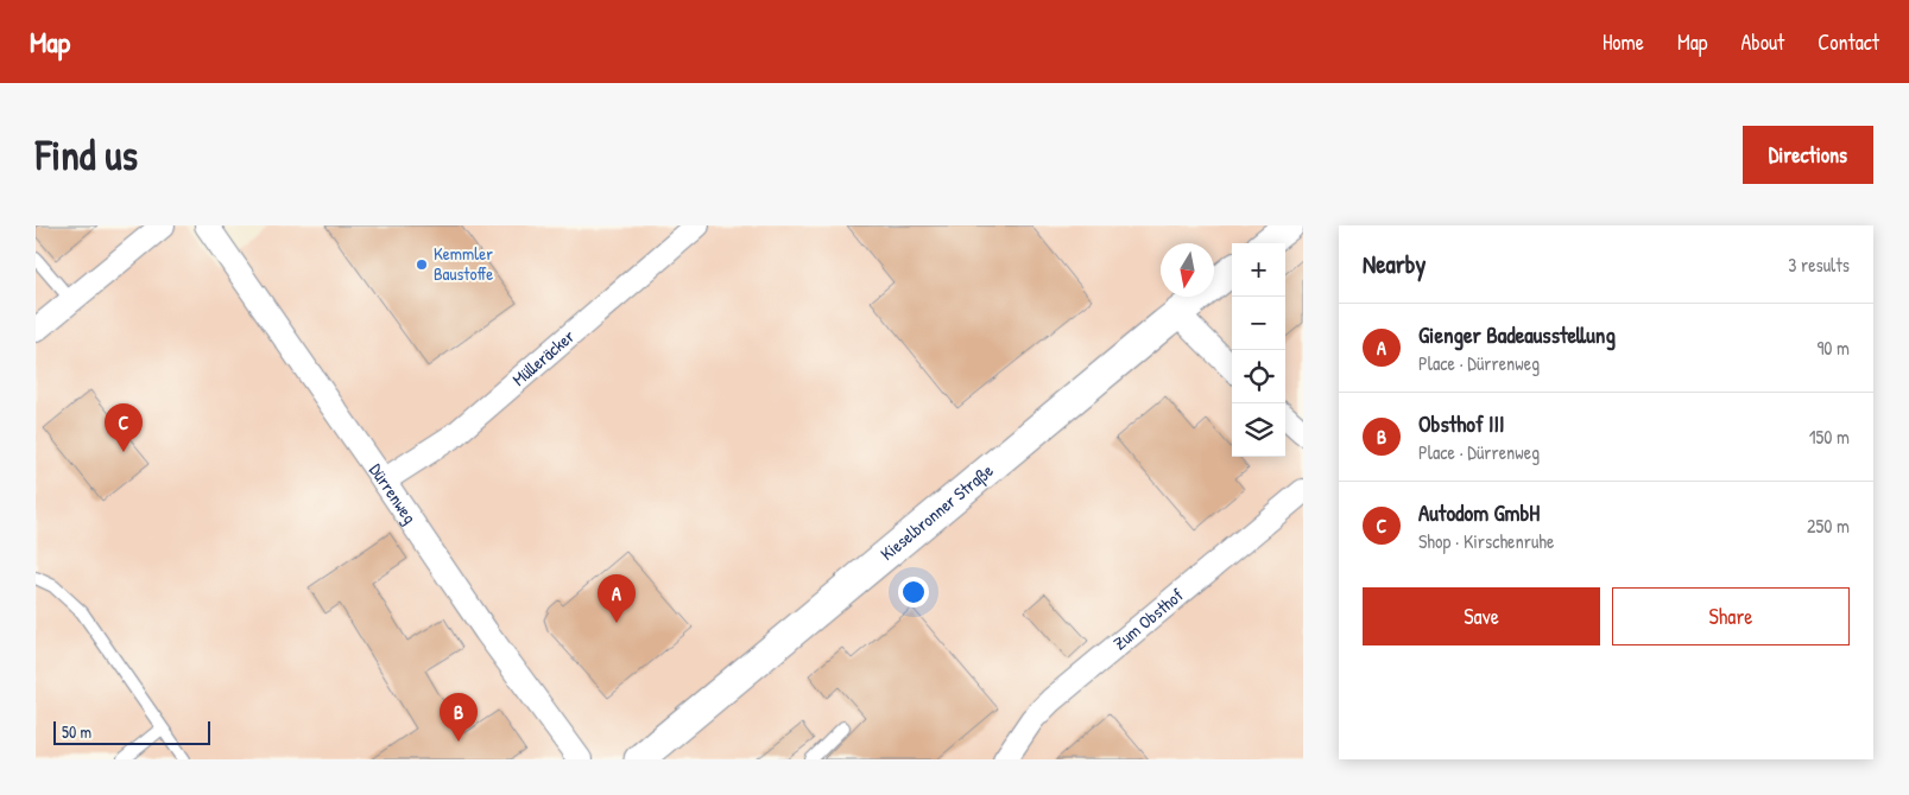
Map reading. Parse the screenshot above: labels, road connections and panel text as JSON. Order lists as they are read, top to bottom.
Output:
{
  "streets": {
    "street": [
      "Mülleräcker",
      "Dürrenweg",
      "Kieselbronner Straße",
      "Zum Obsthof"
    ]
  },
  "crossings": [
    ["Mülleräcker", "Dürrenweg"]
  ],
  "places": ["Kemmler Baustoffe"],
  "scale_bar": "50 m",
  "north": "bottom",
  "page": {
    "header": "Map",
    "nav": [
      "Home",
      "Map",
      "About",
      "Contact"
    ],
    "buttons": [
      "Directions",
      ["Save", "Share"]
    ],
    "title": "Find us",
    "heading": ["Nearby", "3 results"],
    "map_buttons": ["+", "−"],
    "list": [
      {
        "mark": "A",
        "name": "Gienger Badeausstellung",
        "note": "Place · Dürrenweg",
        "value": "90 m"
      },
      {
        "mark": "B",
        "name": "Obsthof III",
        "note": "Place · Dürrenweg",
        "value": "150 m"
      },
      {
        "mark": "C",
        "name": "Autodom GmbH",
        "note": "Shop · Kirschenruhe",
        "value": "250 m"
      }
    ],
    "pins": ["C", "A", "B"],
    "scale": "50 m"
  }
}
